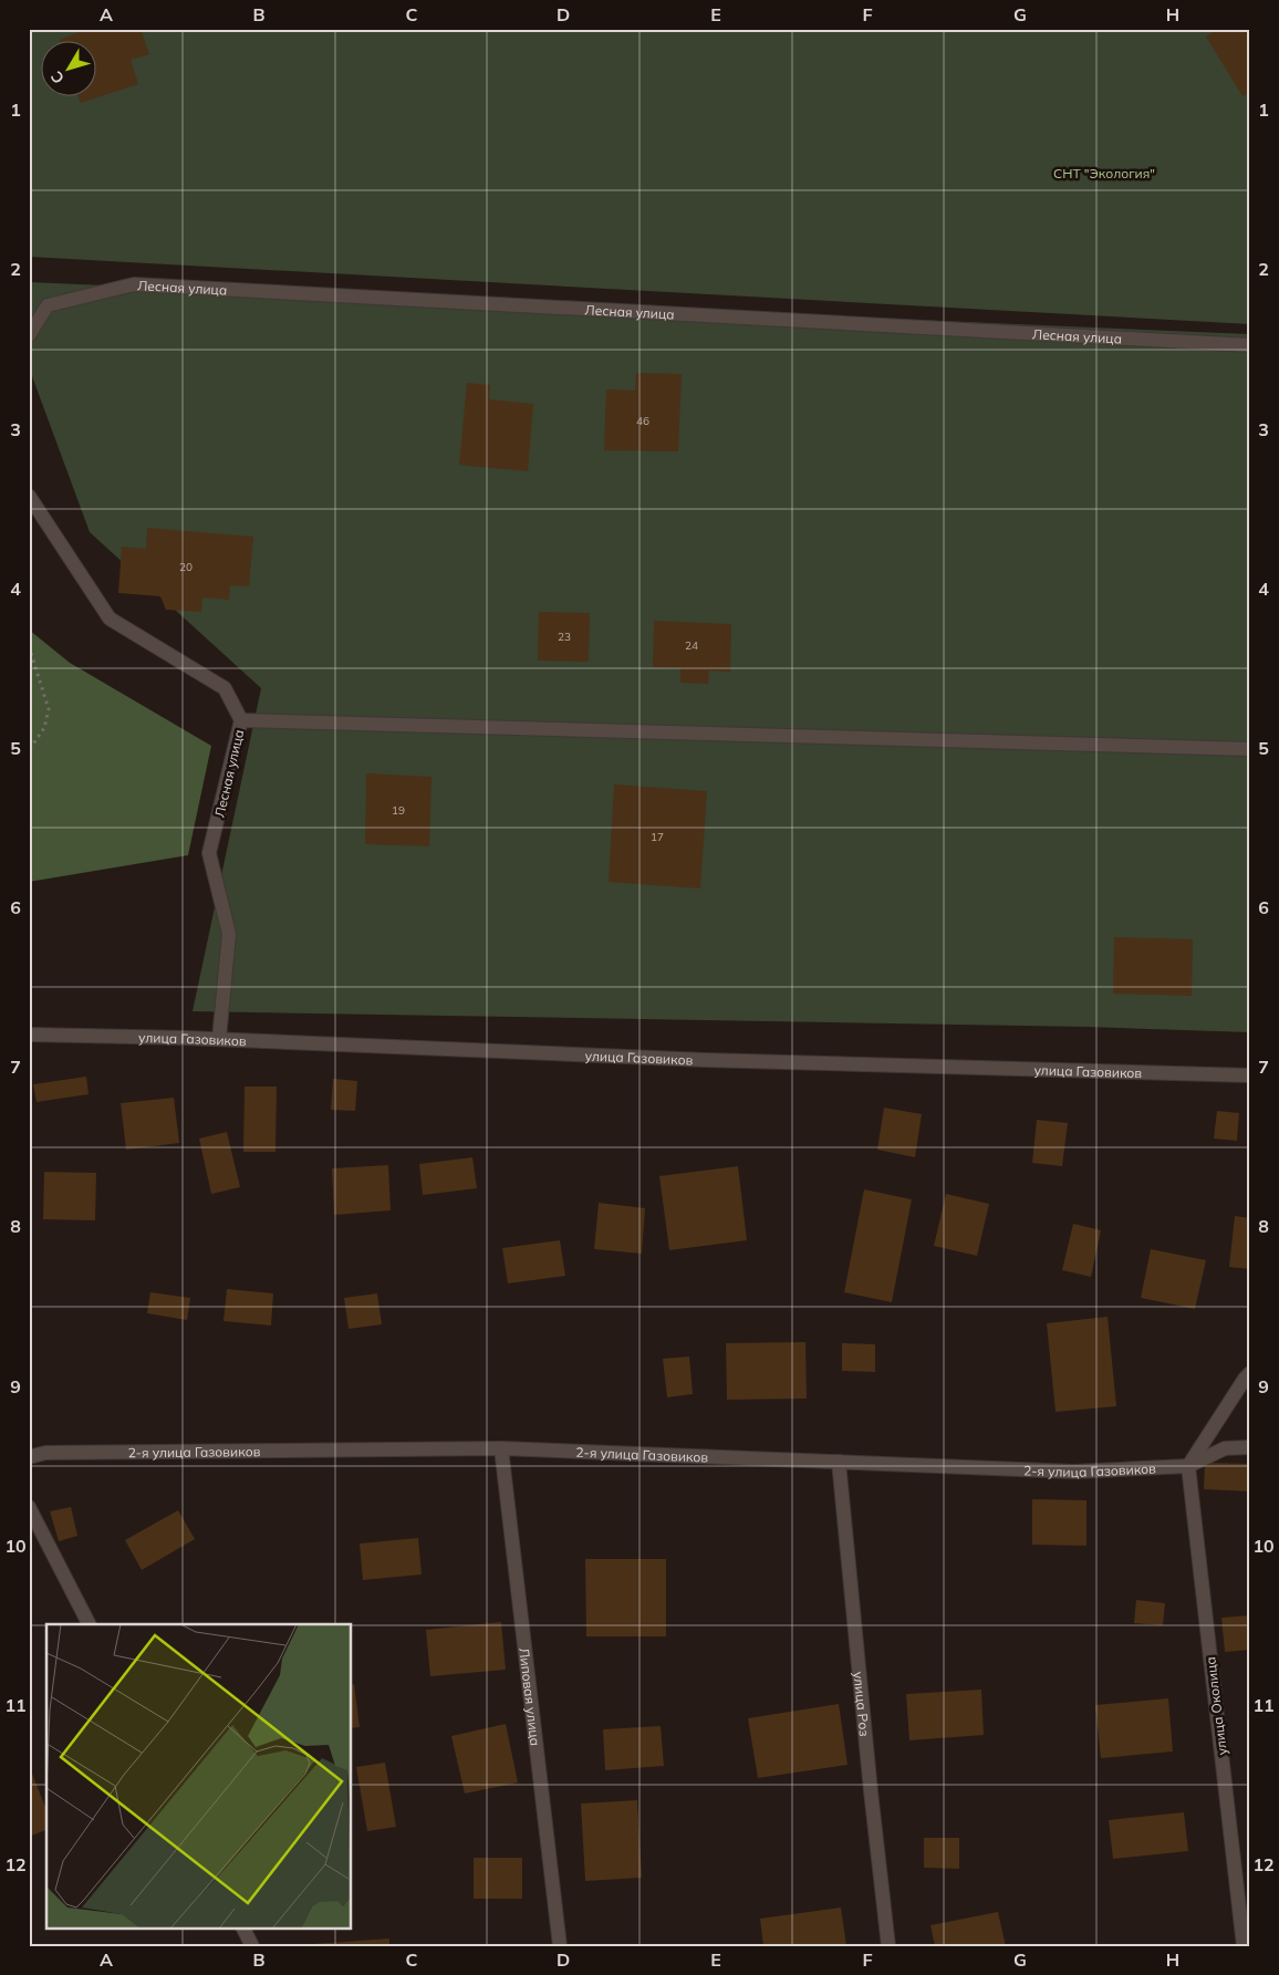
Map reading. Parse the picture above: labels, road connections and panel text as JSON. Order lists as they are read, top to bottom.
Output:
{
  "streets": {
    "street": [
      "Лесная улица",
      "улица Газовиков",
      "2-я улица Газовиков",
      "Липовая улица",
      "улица Роз",
      "улица Околица"
    ]
  },
  "crossings": [
    ["Лесная улица", "улица Газовиков"],
    ["2-я улица Газовиков", "Липовая улица"],
    ["2-я улица Газовиков", "улица Роз"],
    ["2-я улица Газовиков", "улица Околица"]
  ],
  "parks": ["СНТ \"Экология\""],
  "house_numbers": [
    "46",
    "20",
    "23",
    "24",
    "19",
    "17"
  ],
  "north": "bottom left",
  "grid": {
    "columns": [
      "A",
      "B",
      "C",
      "D",
      "E",
      "F",
      "G",
      "H"
    ],
    "rows": [
      "1",
      "2",
      "3",
      "4",
      "5",
      "6",
      "7",
      "8",
      "9",
      "10",
      "11",
      "12"
    ]
  }
}
